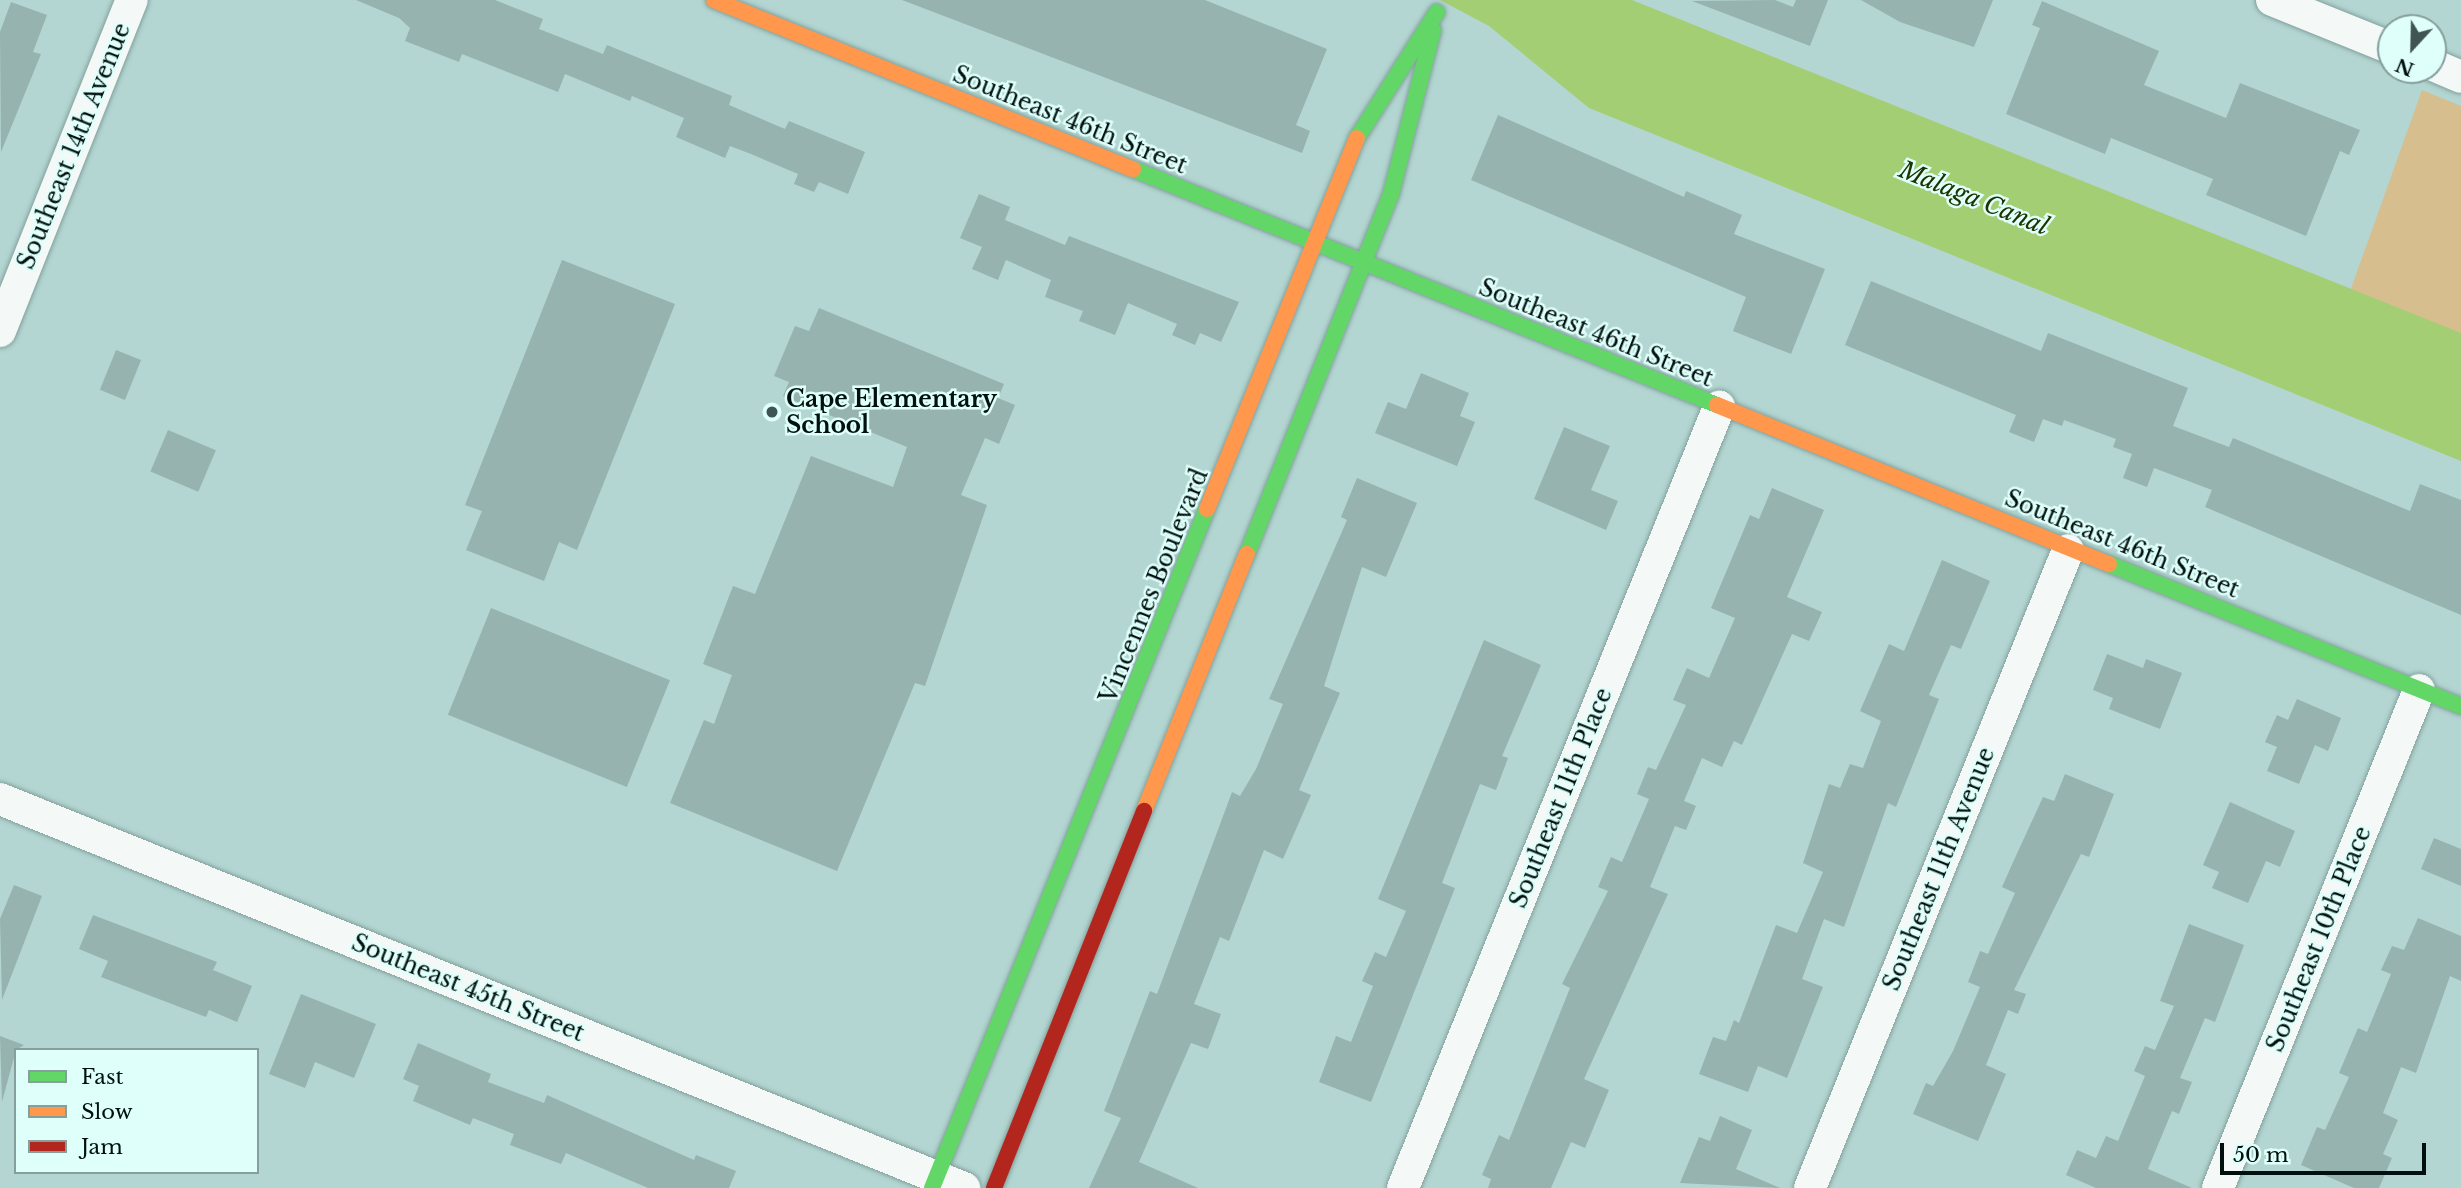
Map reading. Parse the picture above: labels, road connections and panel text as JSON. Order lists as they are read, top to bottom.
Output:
{
  "streets": {
    "street": [
      "Southeast 46th Street",
      "Southeast 14th Avenue",
      "Vincennes Boulevard",
      "Southeast 11th Place",
      "Southeast 11th Avenue",
      "Southeast 10th Place",
      "Southeast 45th Street"
    ]
  },
  "crossings": [
    ["Southeast 46th Street", "Vincennes Boulevard"],
    ["Southeast 46th Street", "Southeast 11th Place"],
    ["Southeast 46th Street", "Southeast 11th Avenue"],
    ["Southeast 46th Street", "Southeast 10th Place"],
    ["Vincennes Boulevard", "Southeast 45th Street"]
  ],
  "water": ["Malaga Canal"],
  "places": ["Cape Elementary School"],
  "legend": ["Fast", "Slow", "Jam"],
  "scale_bar": "50 m",
  "north": "bottom"
}
